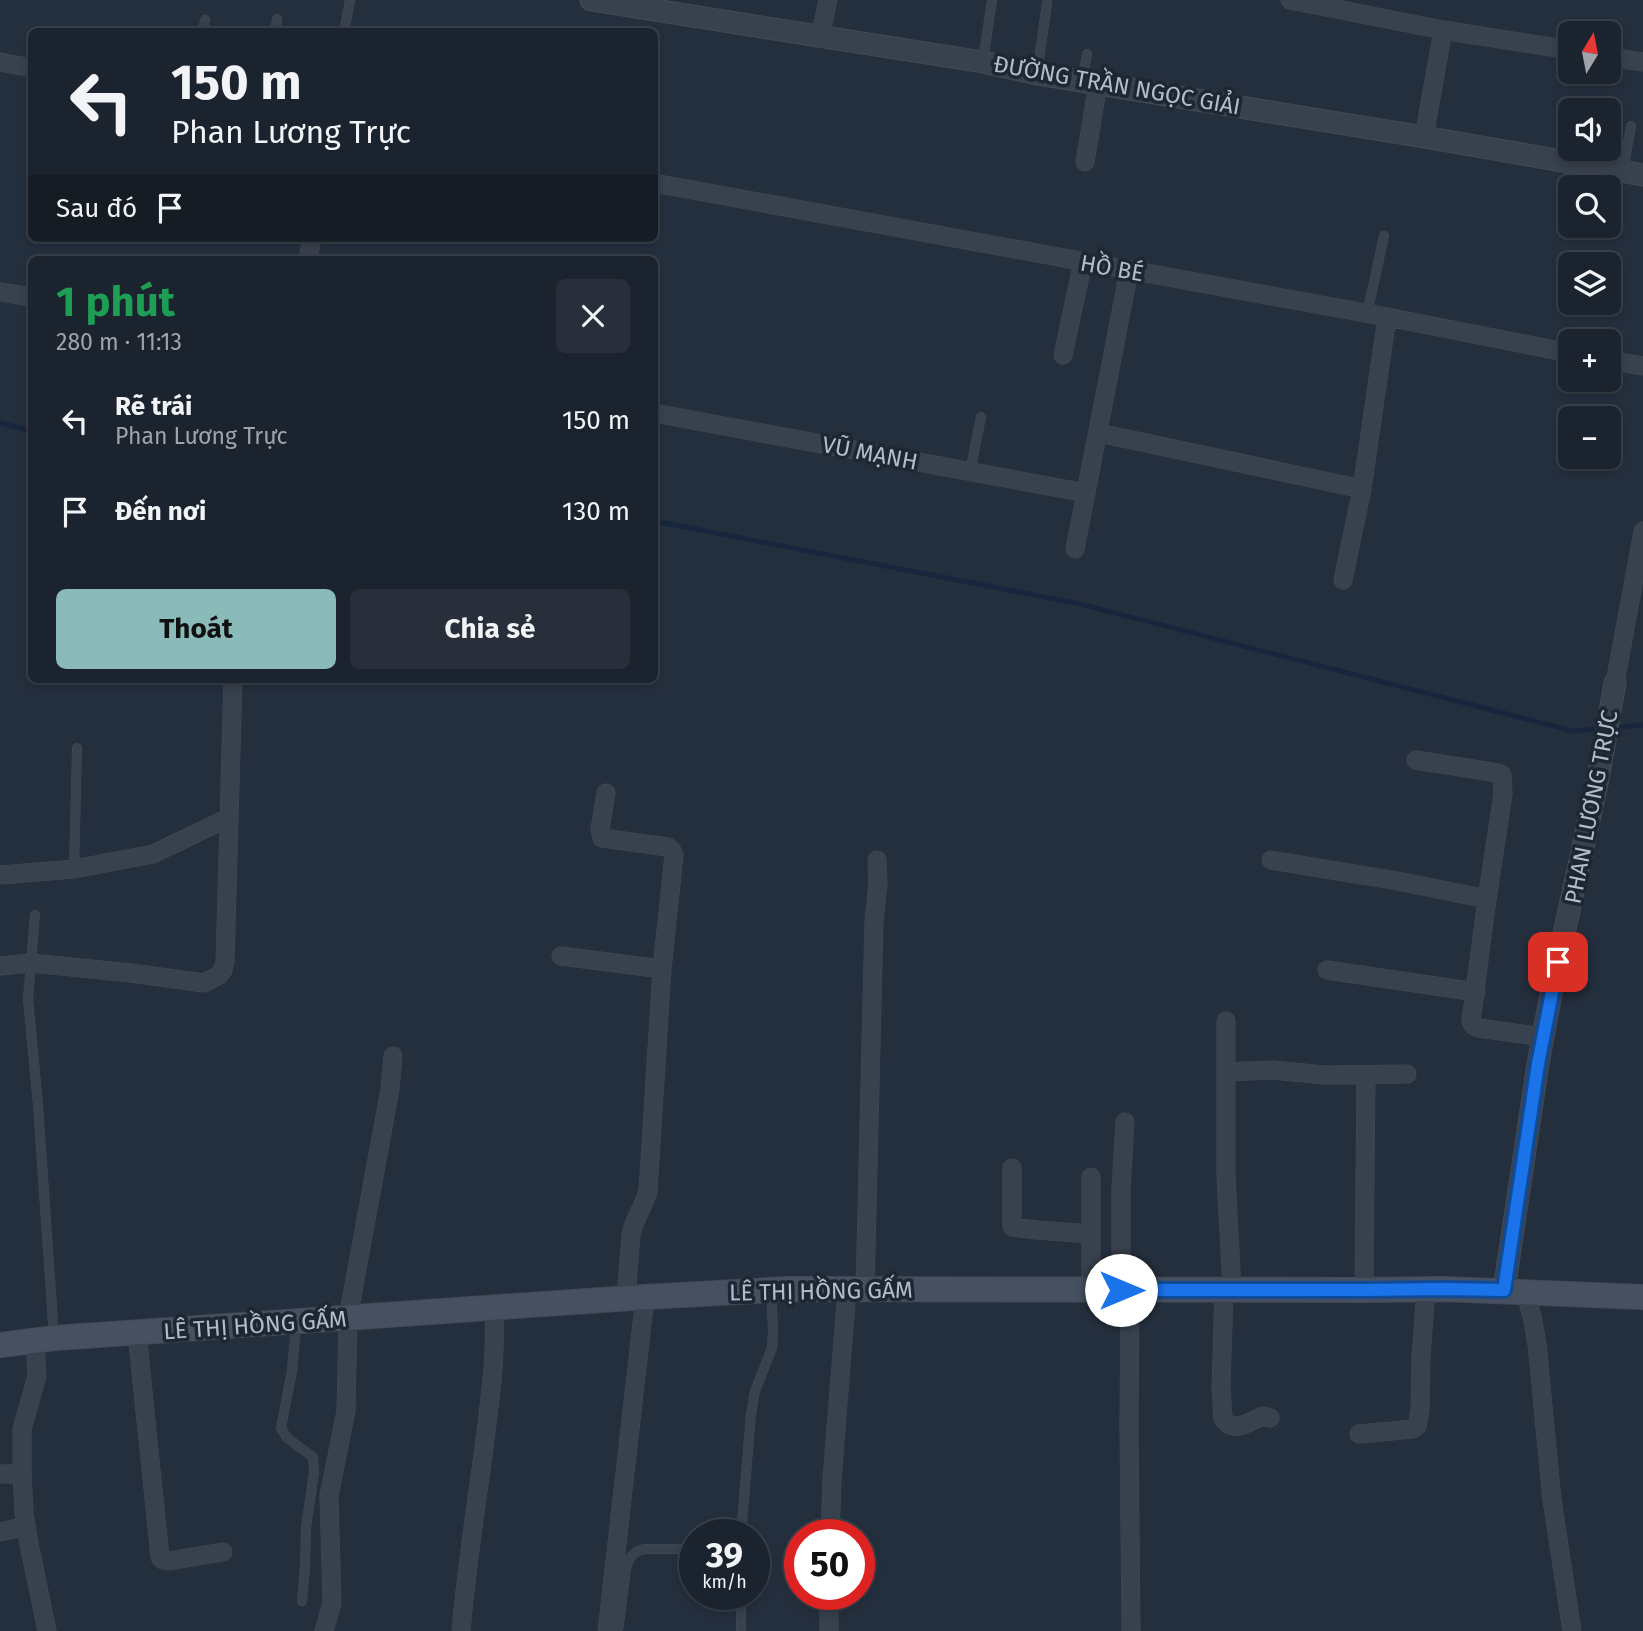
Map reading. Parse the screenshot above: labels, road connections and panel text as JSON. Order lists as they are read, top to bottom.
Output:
{
  "streets": {
    "main road": ["LÊ THỊ HỒNG GẤM"],
    "street": [
      "ĐƯỜNG TRẦN NGỌC GIẢI",
      "HỒ BÉ",
      "VŨ MẠNH",
      "PHAN LƯƠNG TRỰC"
    ]
  },
  "crossings": [
    ["PHAN LƯƠNG TRỰC", "LÊ THỊ HỒNG GẤM"]
  ],
  "north": "top",
  "page": {
    "map_buttons": ["+", "−"],
    "turn": ["150 m", "Phan Lương Trực"],
    "then": "Sau đó",
    "heading": ["1 phút", "280 m · 11:13"],
    "list": [
      {
        "name": "Rẽ trái",
        "note": "Phan Lương Trực",
        "value": "150 m"
      },
      {
        "name": "Đến nơi",
        "value": "130 m"
      }
    ],
    "buttons": ["Thoát", "Chia sẻ"],
    "speed": "39 km/h",
    "limit": "50"
  }
}
